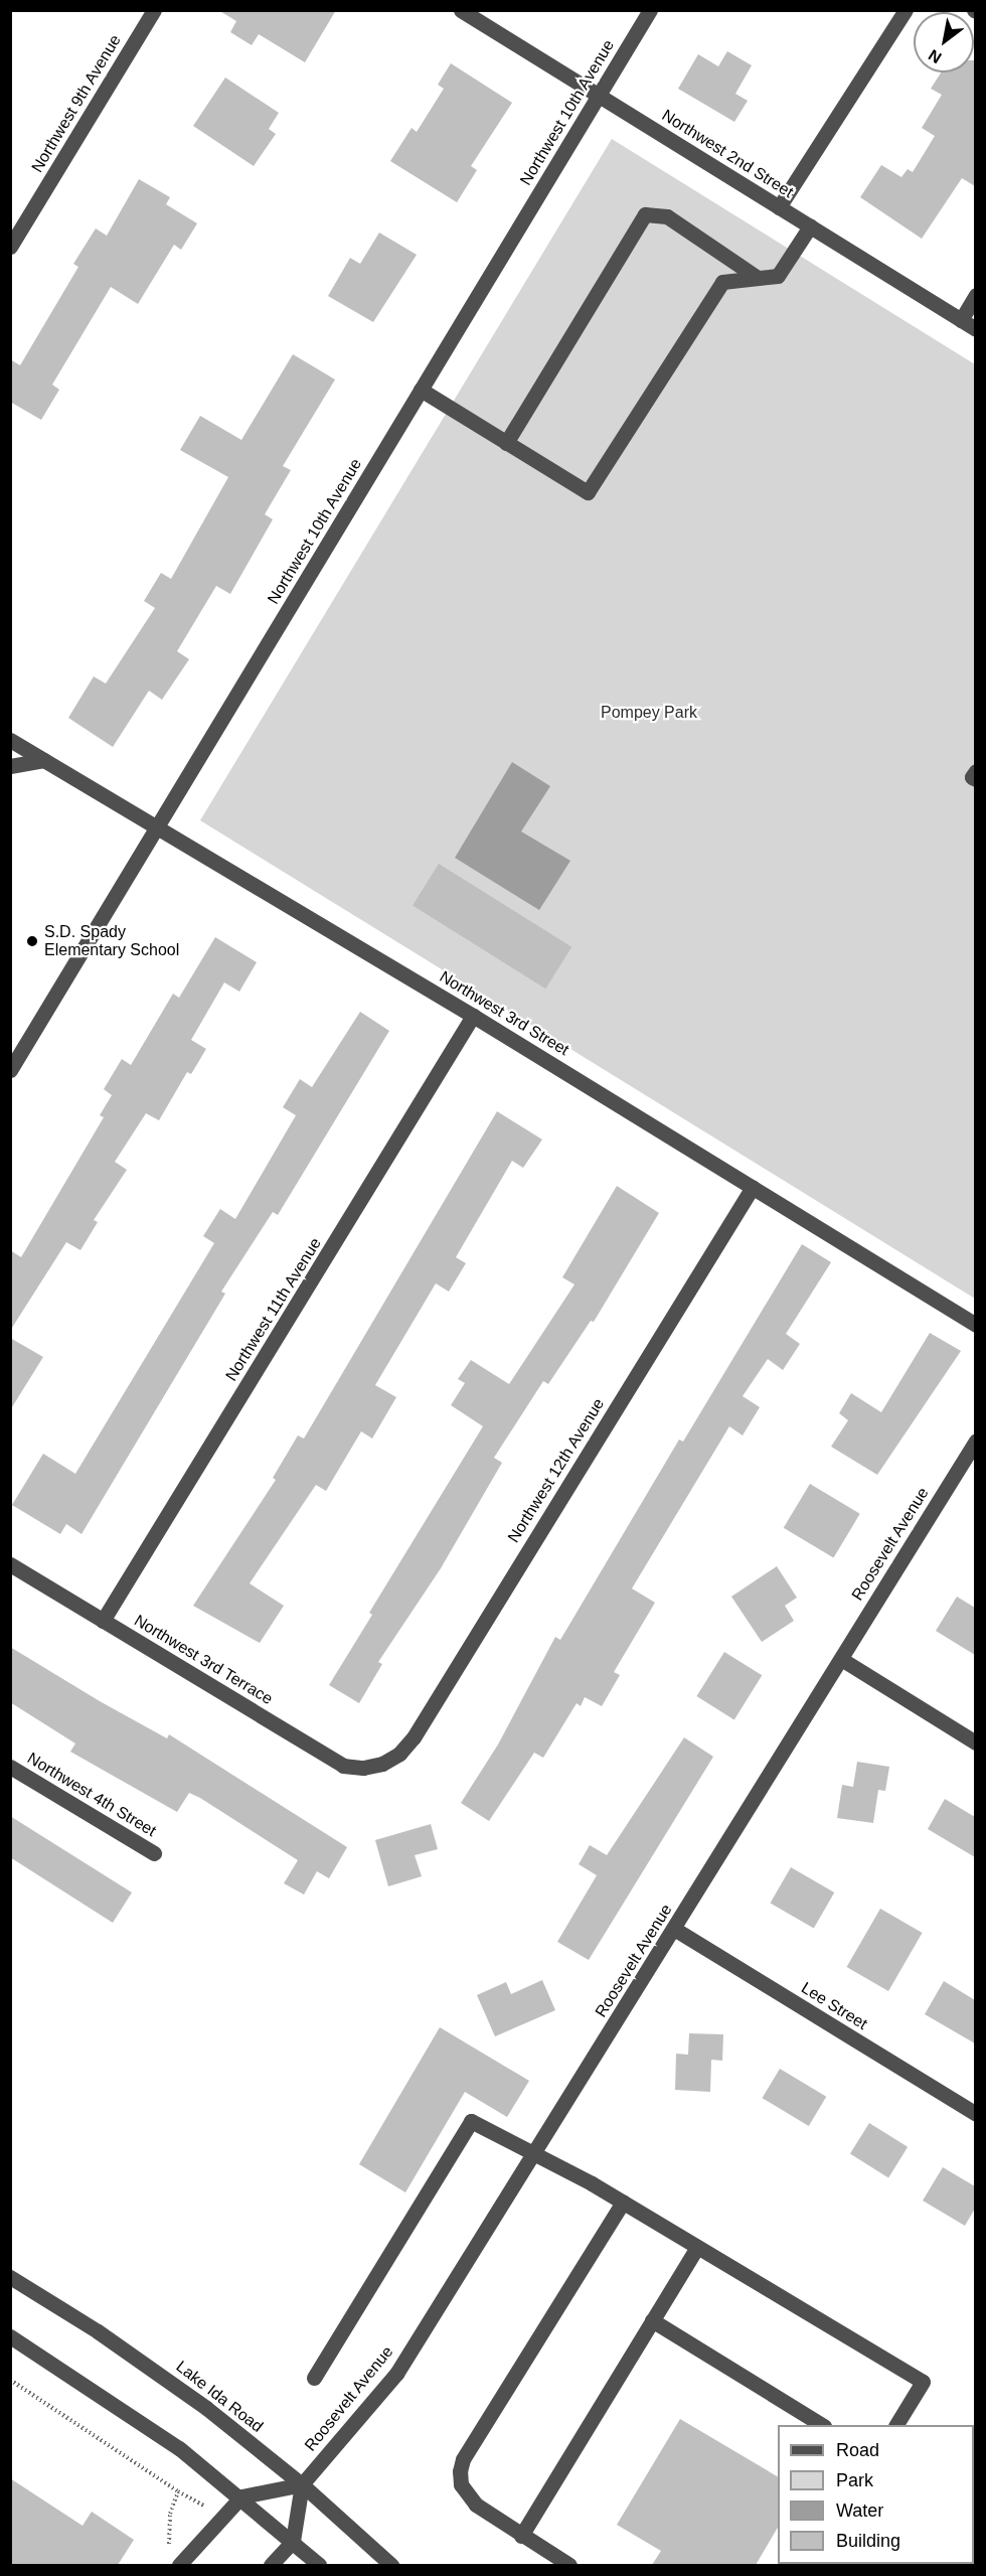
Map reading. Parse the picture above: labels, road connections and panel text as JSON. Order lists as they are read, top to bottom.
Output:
{
  "streets": {
    "street": [
      "Northwest 9th Avenue",
      "Northwest 10th Avenue",
      "Northwest 2nd Street",
      "Northwest 3rd Street",
      "Northwest 11th Avenue",
      "Northwest 12th Avenue",
      "Roosevelt Avenue",
      "Northwest 3rd Terrace",
      "Northwest 4th Street",
      "Lee Street",
      "Lake Ida Road"
    ]
  },
  "crossings": [
    ["Northwest 10th Avenue", "Northwest 2nd Street"],
    ["Northwest 10th Avenue", "Northwest 3rd Street"],
    ["Northwest 3rd Street", "Northwest 11th Avenue"],
    ["Northwest 3rd Street", "Northwest 12th Avenue"],
    ["Northwest 11th Avenue", "Northwest 3rd Terrace"],
    ["Northwest 12th Avenue", "Northwest 3rd Terrace"],
    ["Roosevelt Avenue", "Lee Street"],
    ["Roosevelt Avenue", "Lake Ida Road"]
  ],
  "parks": ["Pompey Park"],
  "places": ["S.D. Spady Elementary School"],
  "legend": [
    "Road",
    "Park",
    "Water",
    "Building"
  ],
  "north": "bottom left"
}
